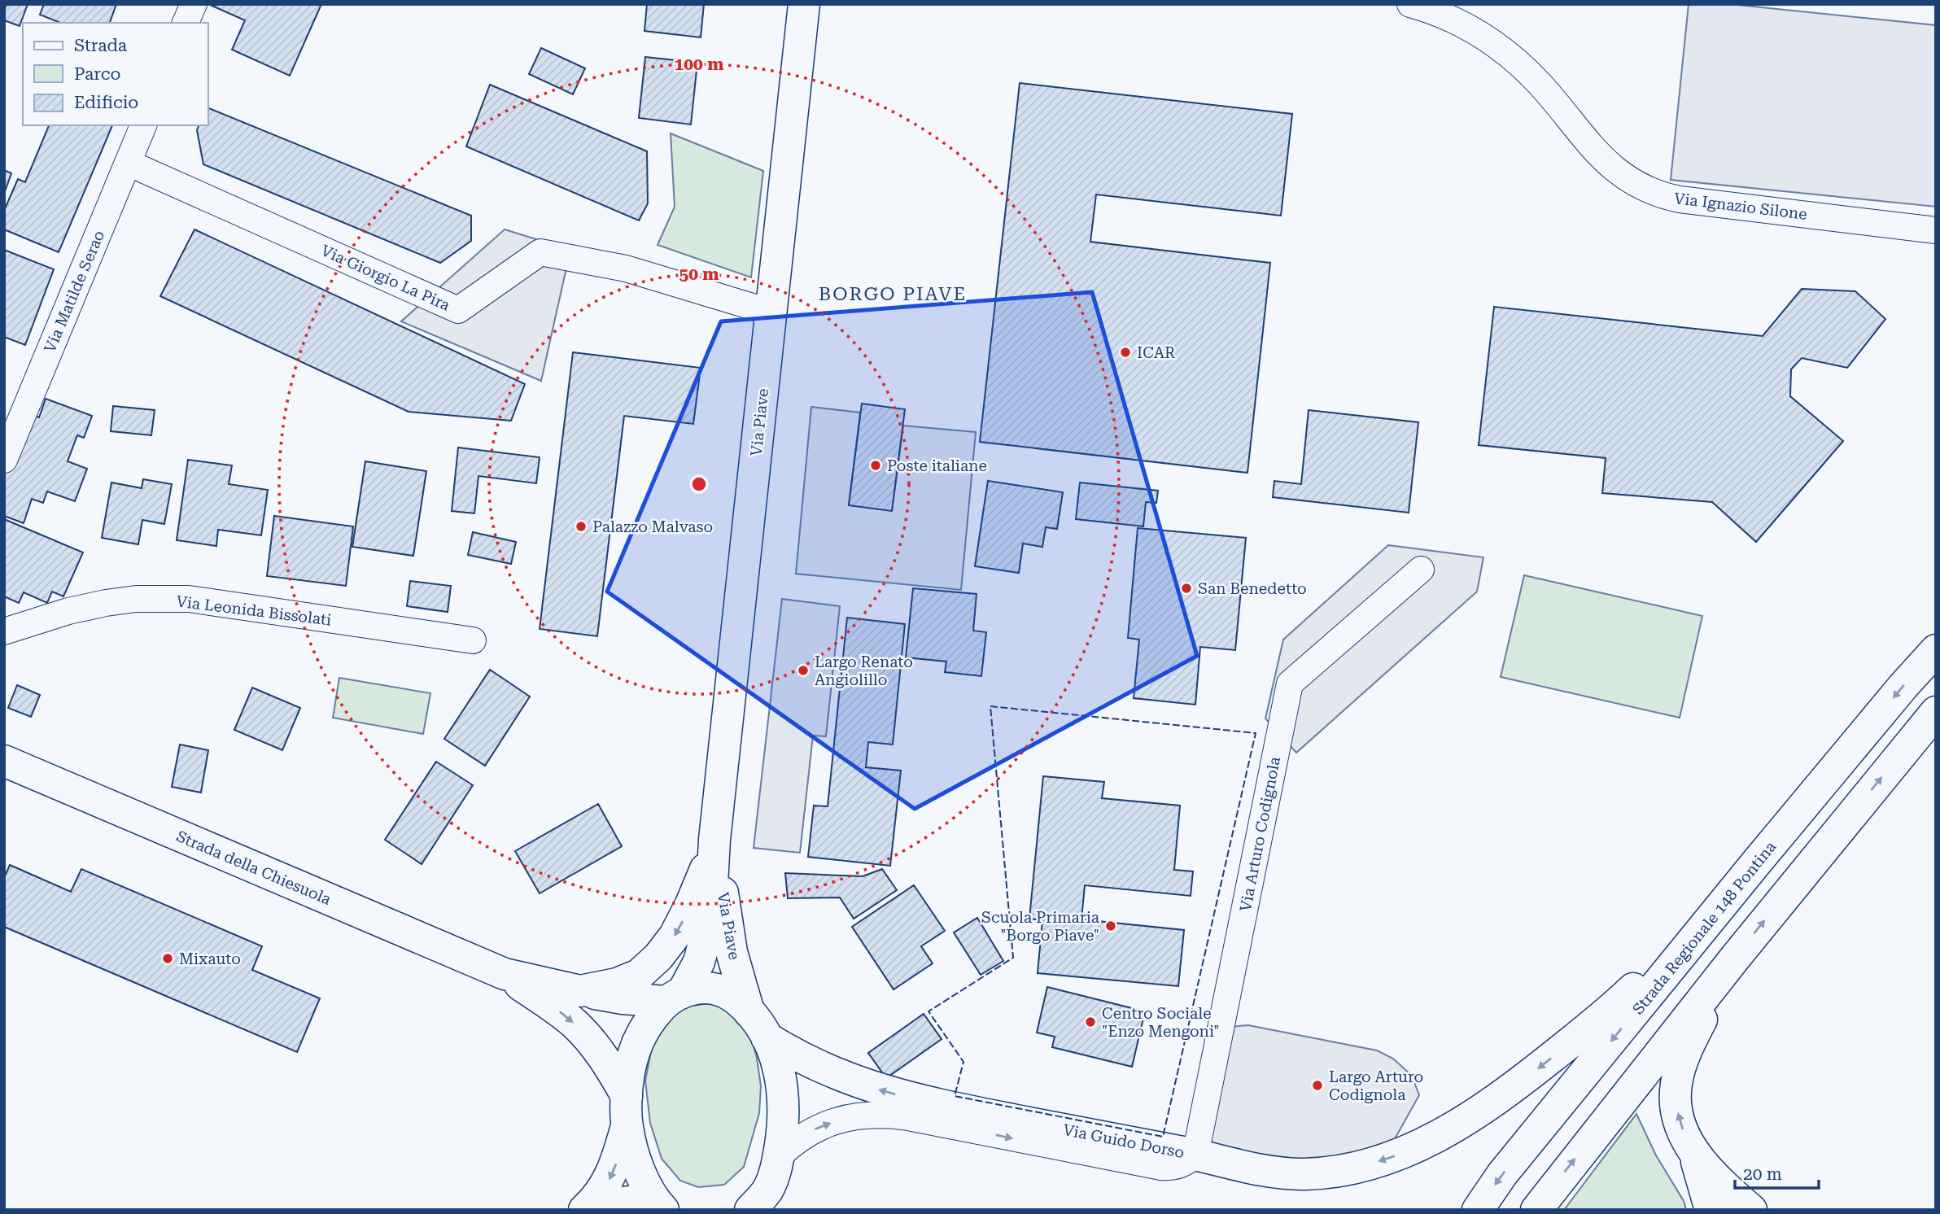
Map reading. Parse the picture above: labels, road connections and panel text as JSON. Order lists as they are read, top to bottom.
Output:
{
  "streets": {
    "main road": [
      "Via Piave",
      "Strada della Chiesuola",
      "Strada Regionale 148 Pontina",
      "Via Guido Dorso"
    ],
    "street": [
      "Via Ignazio Silone",
      "Via Giorgio La Pira",
      "Via Matilde Serao",
      "Via Leonida Bissolati",
      "Via Arturo Codignola"
    ]
  },
  "crossings": [
    ["Via Giorgio La Pira", "Via Matilde Serao"],
    ["Via Giorgio La Pira", "Via Piave"],
    ["Via Piave", "Strada della Chiesuola"],
    ["Via Arturo Codignola", "Via Guido Dorso"]
  ],
  "districts": ["BORGO PIAVE"],
  "places": [
    "ICAR",
    "Poste italiane",
    "Palazzo Malvaso",
    "San Benedetto",
    "Largo Renato Angiolillo",
    "Scuola Primaria \"Borgo Piave\"",
    "Mixauto",
    "Centro Sociale \"Enzo Mengoni\"",
    "Largo Arturo Codignola"
  ],
  "legend": ["Strada", "Parco", "Edificio"],
  "scale_bar": "20 m",
  "rings": ["100 m", "50 m"]
}
